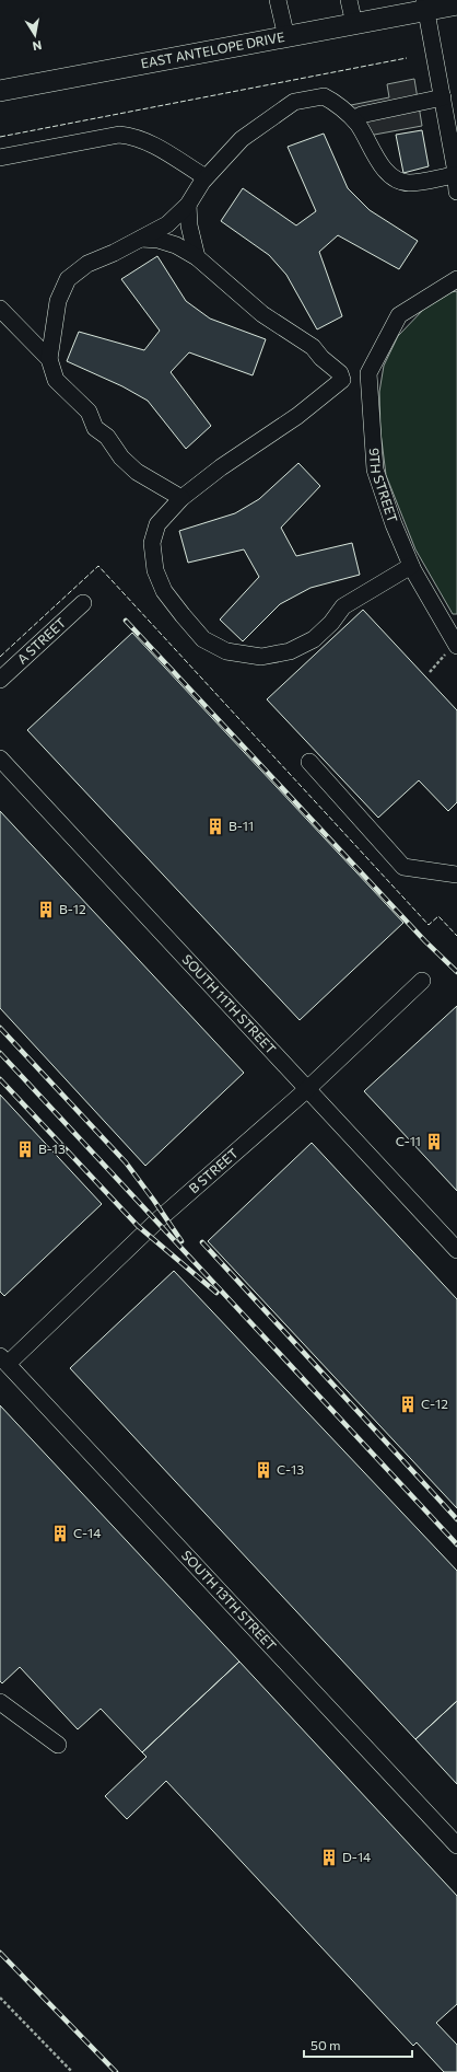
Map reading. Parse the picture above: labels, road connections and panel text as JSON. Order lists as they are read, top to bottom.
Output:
{
  "streets": {
    "main road": ["EAST ANTELOPE DRIVE"],
    "lane": [
      "9TH STREET",
      "A STREET",
      "SOUTH 11TH STREET",
      "B STREET",
      "SOUTH 13TH STREET"
    ]
  },
  "crossings": [
    ["SOUTH 11TH STREET", "B STREET"],
    ["B STREET", "SOUTH 13TH STREET"]
  ],
  "places": {
    "building": [
      "B-11",
      "B-12",
      "C-11",
      "B-13",
      "C-12",
      "C-13",
      "C-14",
      "D-14"
    ]
  },
  "scale_bar": "50 m",
  "north": "bottom"
}
